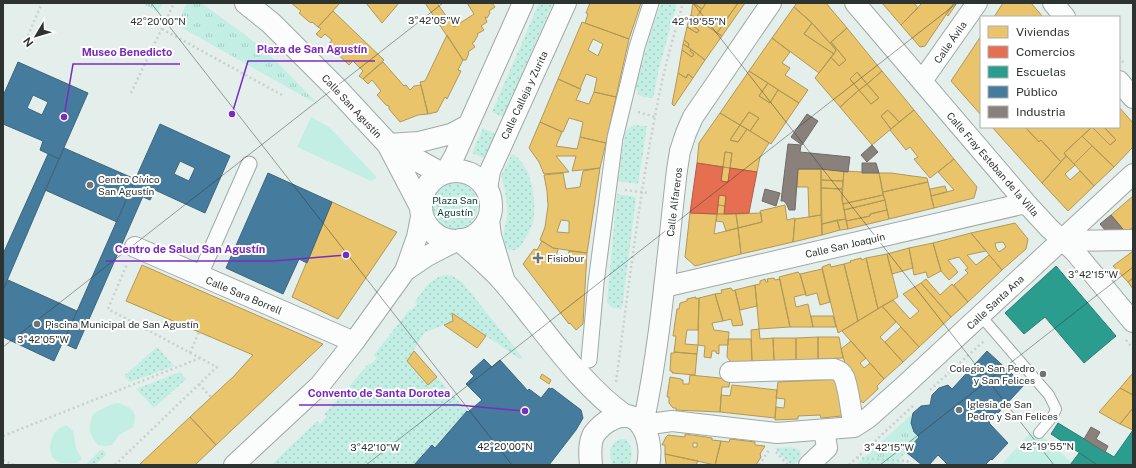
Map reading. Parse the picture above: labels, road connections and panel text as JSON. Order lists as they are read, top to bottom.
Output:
{
  "streets": {
    "street": [
      "Calle Ávila",
      "Calle Calleja y Zurita",
      "Calle San Agustín",
      "Calle Fray Esteban de la Villa",
      "Calle Alfareros",
      "Calle San Joaquín",
      "Calle Sara Borrell",
      "Calle Santa Ana"
    ]
  },
  "crossings": [
    ["Calle Ávila", "Calle Fray Esteban de la Villa"],
    ["Calle Calleja y Zurita", "Calle San Agustín"],
    ["Calle Fray Esteban de la Villa", "Calle San Joaquín"],
    ["Calle Fray Esteban de la Villa", "Calle Santa Ana"],
    ["Calle Alfareros", "Calle San Joaquín"],
    ["Calle Alfareros", "Calle Santa Ana"]
  ],
  "parks": ["Plaza San Agustín"],
  "places": {
    "other": [
      "Plaza de San Agustín",
      "Museo Benedicto",
      "Centro Cívico San Agustín",
      "Centro de Salud San Agustín",
      "Piscina Municipal de San Agustín",
      "Colegio San Pedro y San Felices",
      "Iglesia de San Pedro y San Felices",
      "Convento de Santa Dorotea"
    ],
    "health": ["Fisiobur"]
  },
  "legend": [
    "Viviendas",
    "Comercios",
    "Escuelas",
    "Público",
    "Industria"
  ],
  "north": "bottom left",
  "coordinates": [
    "3°42'05\"W",
    "42°20'00\"N",
    "42°19'55\"N",
    "3°42'15\"W",
    "3°42'10\"W"
  ]
}
